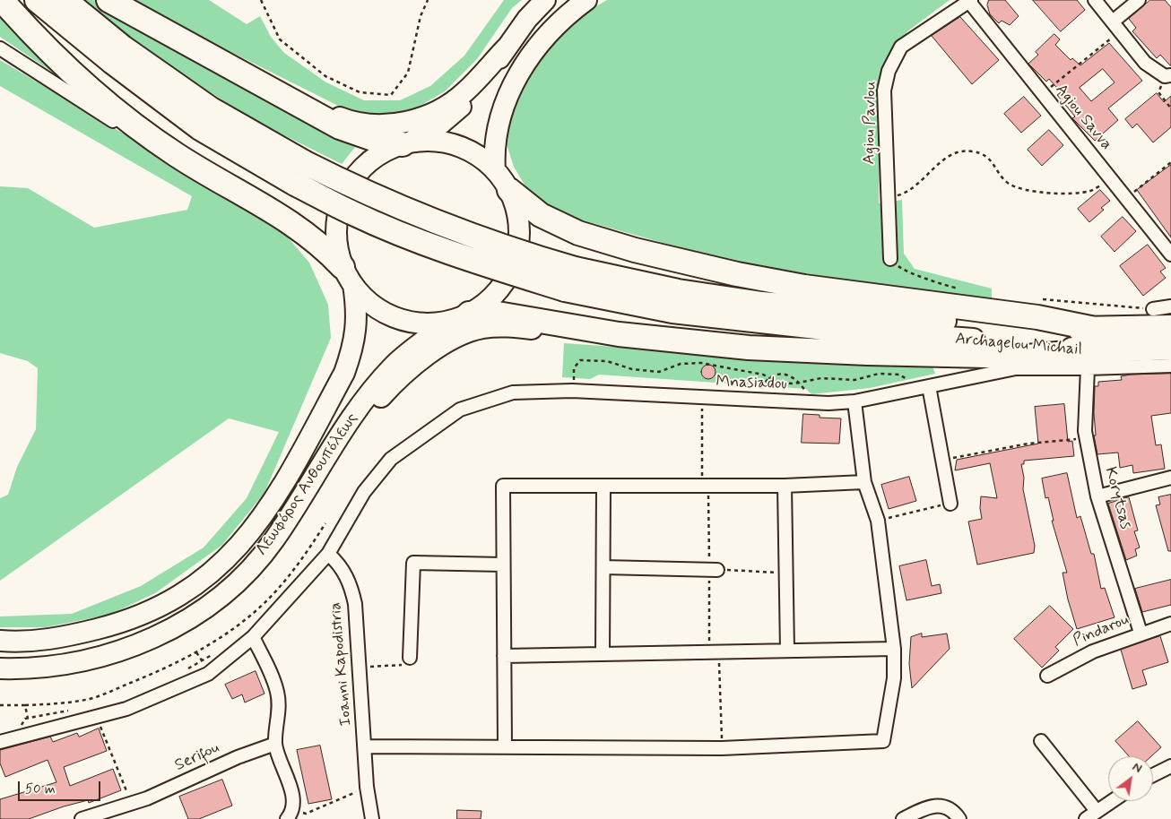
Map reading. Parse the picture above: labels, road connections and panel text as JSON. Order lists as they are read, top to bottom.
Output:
{
  "streets": {
    "highway": ["Archagelou Michail"],
    "main road": ["Λεωφόρος Ανθουπόλεως"],
    "street": [
      "Agiou Savva",
      "Agiou Pavlou",
      "Mnasiadou",
      "Korytsas",
      "Pindarou",
      "Ioanni Kapodistria",
      "Serifou"
    ]
  },
  "crossings": [
    ["Agiou Savva", "Agiou Pavlou"],
    ["Archagelou Michail", "Mnasiadou"],
    ["Archagelou Michail", "Korytsas"],
    ["Mnasiadou", "Korytsas"],
    ["Mnasiadou", "Ioanni Kapodistria"],
    ["Korytsas", "Pindarou"]
  ],
  "scale_bar": "50 m",
  "north": "top right"
}
